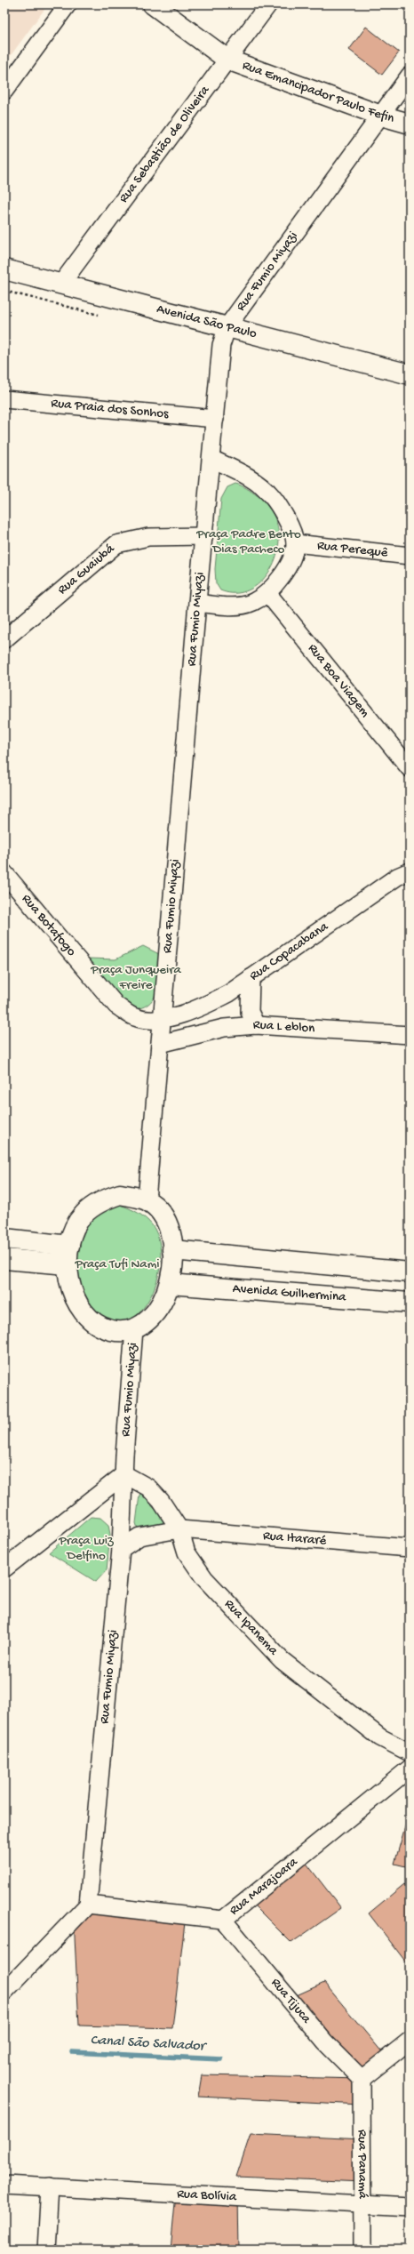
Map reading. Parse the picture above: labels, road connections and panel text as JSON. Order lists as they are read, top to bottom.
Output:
{
  "streets": {
    "street": [
      "Rua Emancipador Paulo Fefin",
      "Rua Sebastião de Oliveira",
      "Rua Fumio Miyazi",
      "Avenida São Paulo",
      "Rua Praia dos Sonhos",
      "Rua Perequê",
      "Rua Guaiubá",
      "Rua Boa Viagem",
      "Rua Botafogo",
      "Rua Copacabana",
      "Rua L eblon",
      "Avenida Guilhermina",
      "Rua Itararé",
      "Rua Ipanema",
      "Rua Marajoara",
      "Rua Tijuca",
      "Rua Panamá",
      "Rua Bolívia"
    ]
  },
  "crossings": [
    ["Rua Emancipador Paulo Fefin", "Rua Sebastião de Oliveira"],
    ["Rua Emancipador Paulo Fefin", "Rua Fumio Miyazi"],
    ["Rua Sebastião de Oliveira", "Avenida São Paulo"],
    ["Rua Fumio Miyazi", "Avenida São Paulo"],
    ["Rua Fumio Miyazi", "Rua Praia dos Sonhos"],
    ["Rua Fumio Miyazi", "Rua Guaiubá"],
    ["Rua Fumio Miyazi", "Rua Botafogo"],
    ["Rua Fumio Miyazi", "Rua Copacabana"],
    ["Rua Fumio Miyazi", "Rua L eblon"],
    ["Rua Fumio Miyazi", "Avenida Guilhermina"],
    ["Rua Fumio Miyazi", "Rua Itararé"],
    ["Rua Fumio Miyazi", "Rua Ipanema"],
    ["Rua Fumio Miyazi", "Rua Marajoara"],
    ["Rua Botafogo", "Rua Copacabana"],
    ["Rua Itararé", "Rua Ipanema"],
    ["Rua Marajoara", "Rua Tijuca"],
    ["Rua Tijuca", "Rua Panamá"],
    ["Rua Panamá", "Rua Bolívia"]
  ],
  "water": ["Canal São Salvador"],
  "parks": [
    "Praça Padre Bento Dias Pacheco",
    "Praça Junqueira Freire",
    "Praça Tufi Nami",
    "Praça Luiz Delfino"
  ]
}
